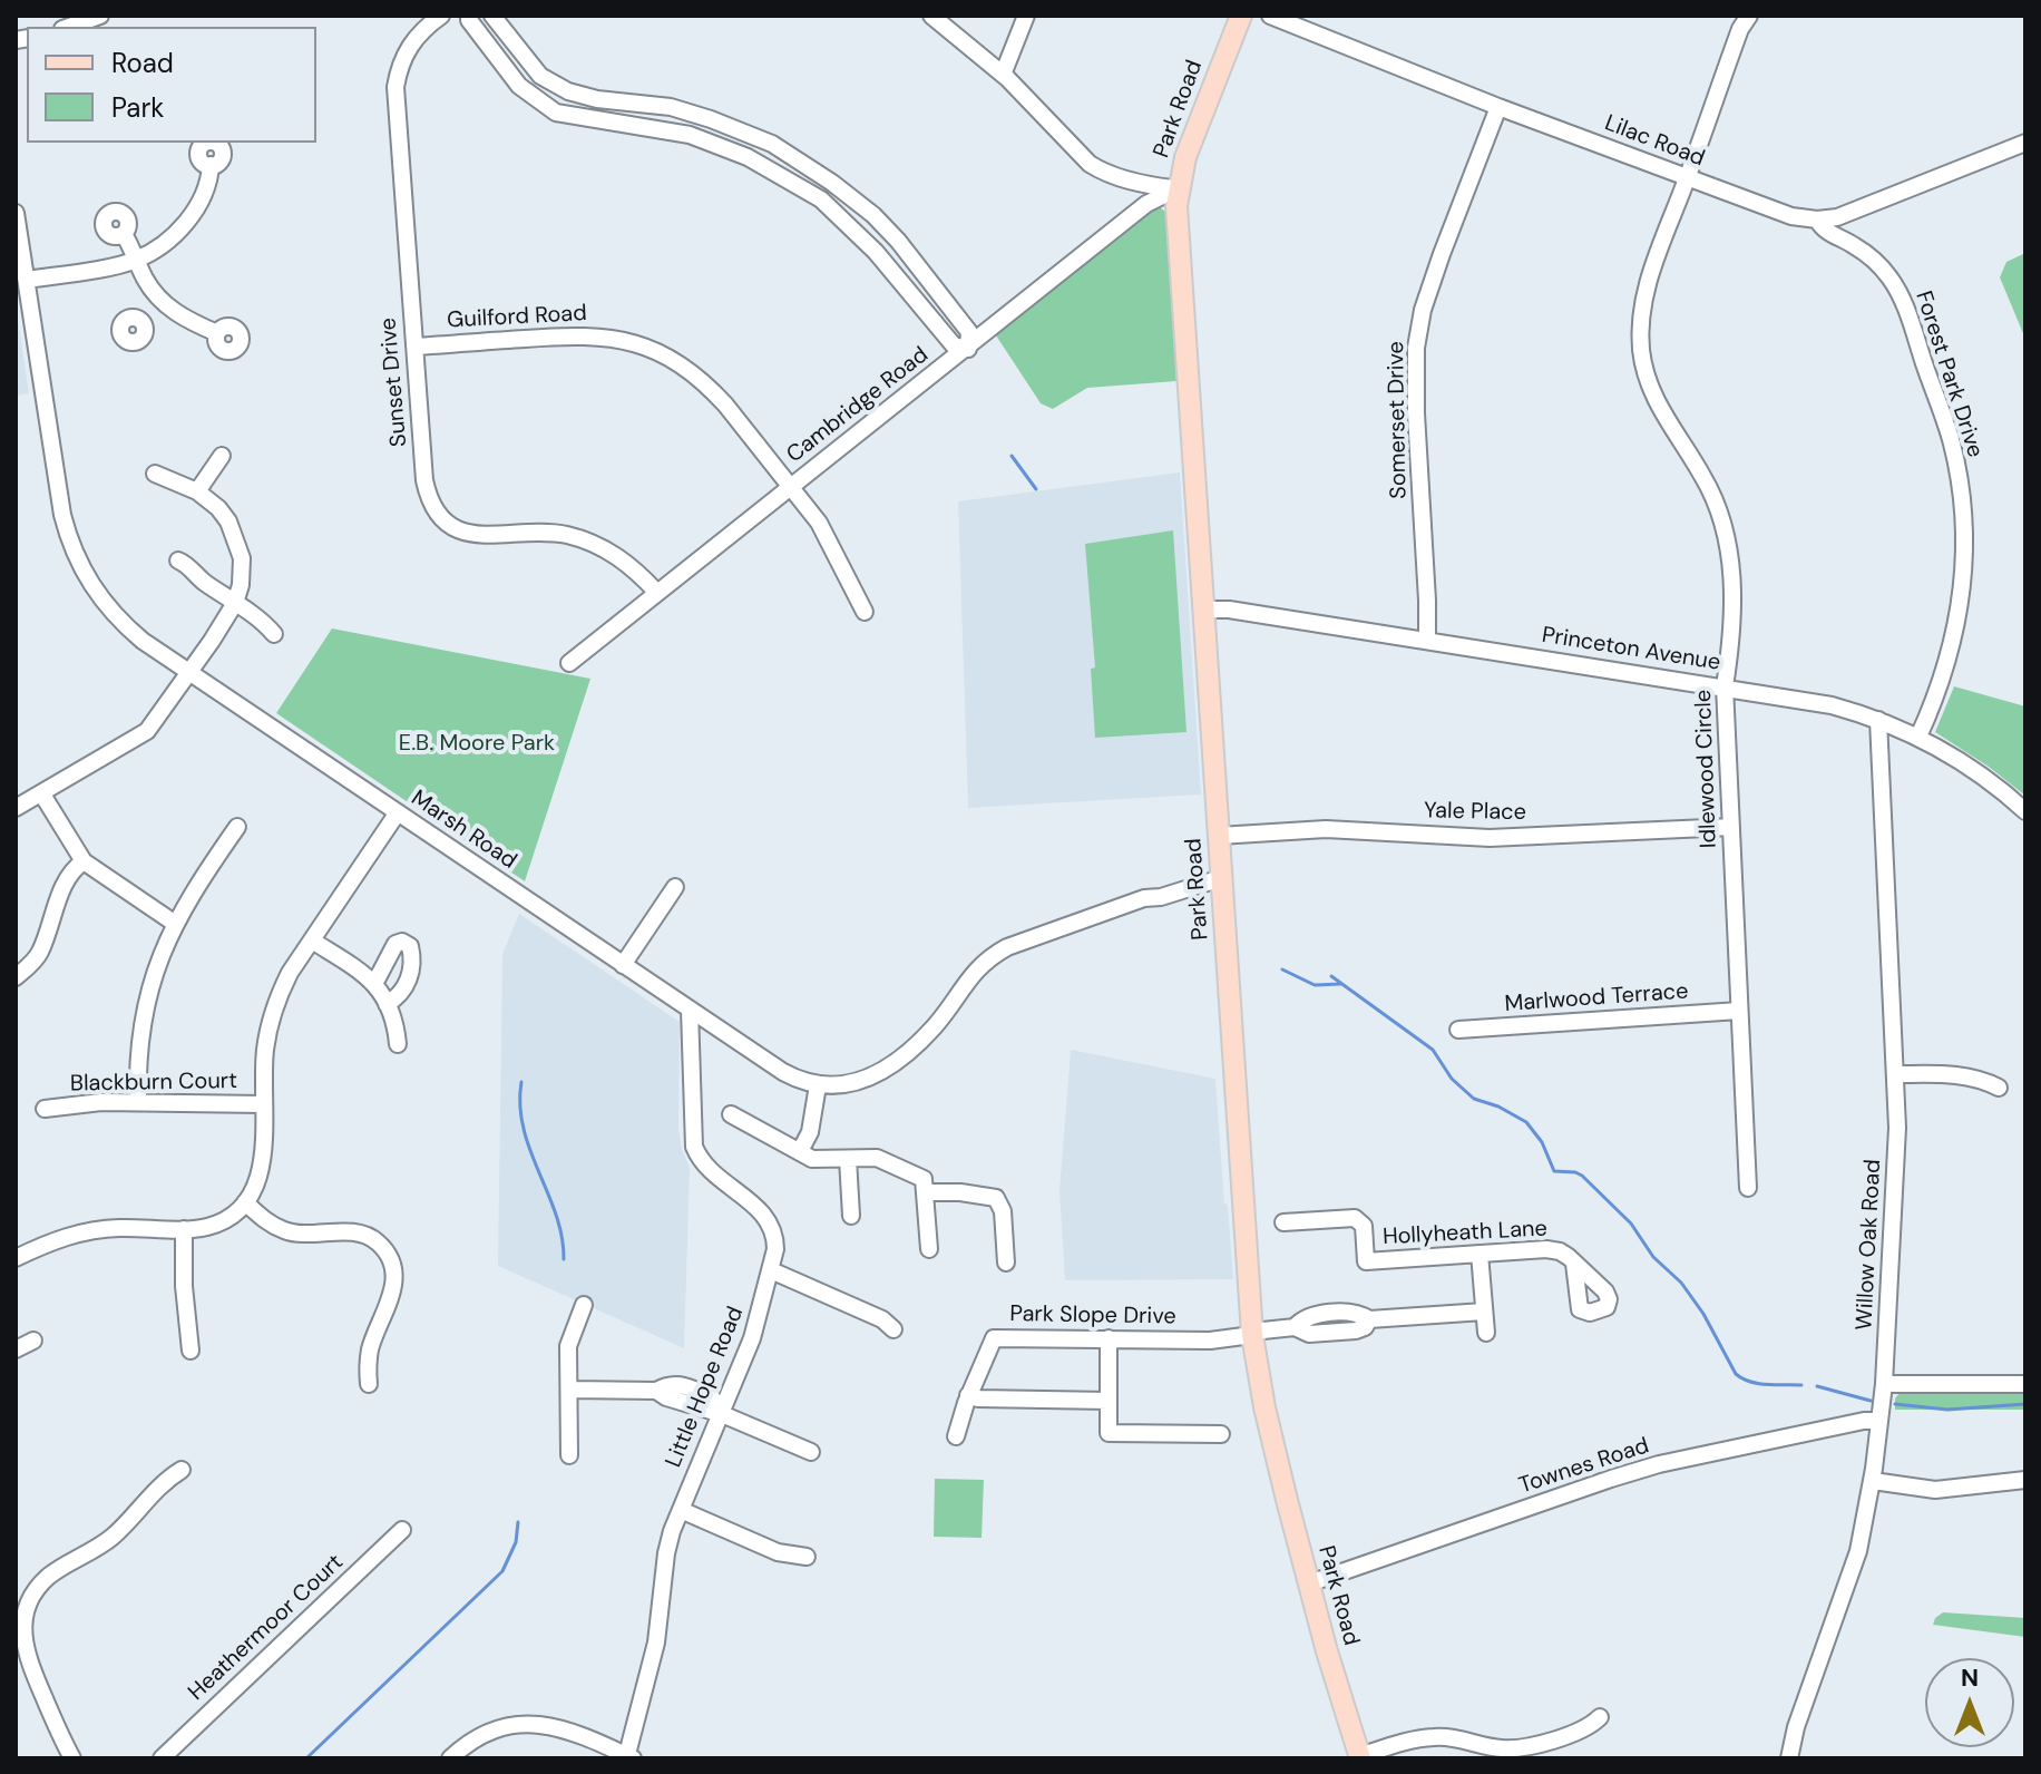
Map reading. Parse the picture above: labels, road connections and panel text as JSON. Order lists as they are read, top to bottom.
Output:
{
  "streets": {
    "main road": ["Park Road"],
    "street": [
      "Lilac Road",
      "Guilford Road",
      "Forest Park Drive",
      "Sunset Drive",
      "Cambridge Road",
      "Somerset Drive",
      "Princeton Avenue",
      "Idlewood Circle",
      "Yale Place",
      "Marsh Road",
      "Marlwood Terrace",
      "Blackburn Court",
      "Hollyheath Lane",
      "Willow Oak Road",
      "Park Slope Drive",
      "Little Hope Road",
      "Townes Road",
      "Heathermoor Court"
    ]
  },
  "crossings": [
    ["Park Road", "Cambridge Road"],
    ["Park Road", "Princeton Avenue"],
    ["Park Road", "Yale Place"],
    ["Park Road", "Park Slope Drive"],
    ["Park Road", "Townes Road"],
    ["Lilac Road", "Forest Park Drive"],
    ["Lilac Road", "Somerset Drive"],
    ["Lilac Road", "Idlewood Circle"],
    ["Guilford Road", "Sunset Drive"],
    ["Guilford Road", "Cambridge Road"],
    ["Forest Park Drive", "Princeton Avenue"],
    ["Sunset Drive", "Cambridge Road"],
    ["Somerset Drive", "Princeton Avenue"],
    ["Princeton Avenue", "Idlewood Circle"],
    ["Princeton Avenue", "Willow Oak Road"],
    ["Idlewood Circle", "Yale Place"],
    ["Idlewood Circle", "Marlwood Terrace"],
    ["Marsh Road", "Little Hope Road"],
    ["Willow Oak Road", "Townes Road"]
  ],
  "parks": ["E.B. Moore Park"],
  "legend": ["Road", "Park"],
  "north": "top"
}
